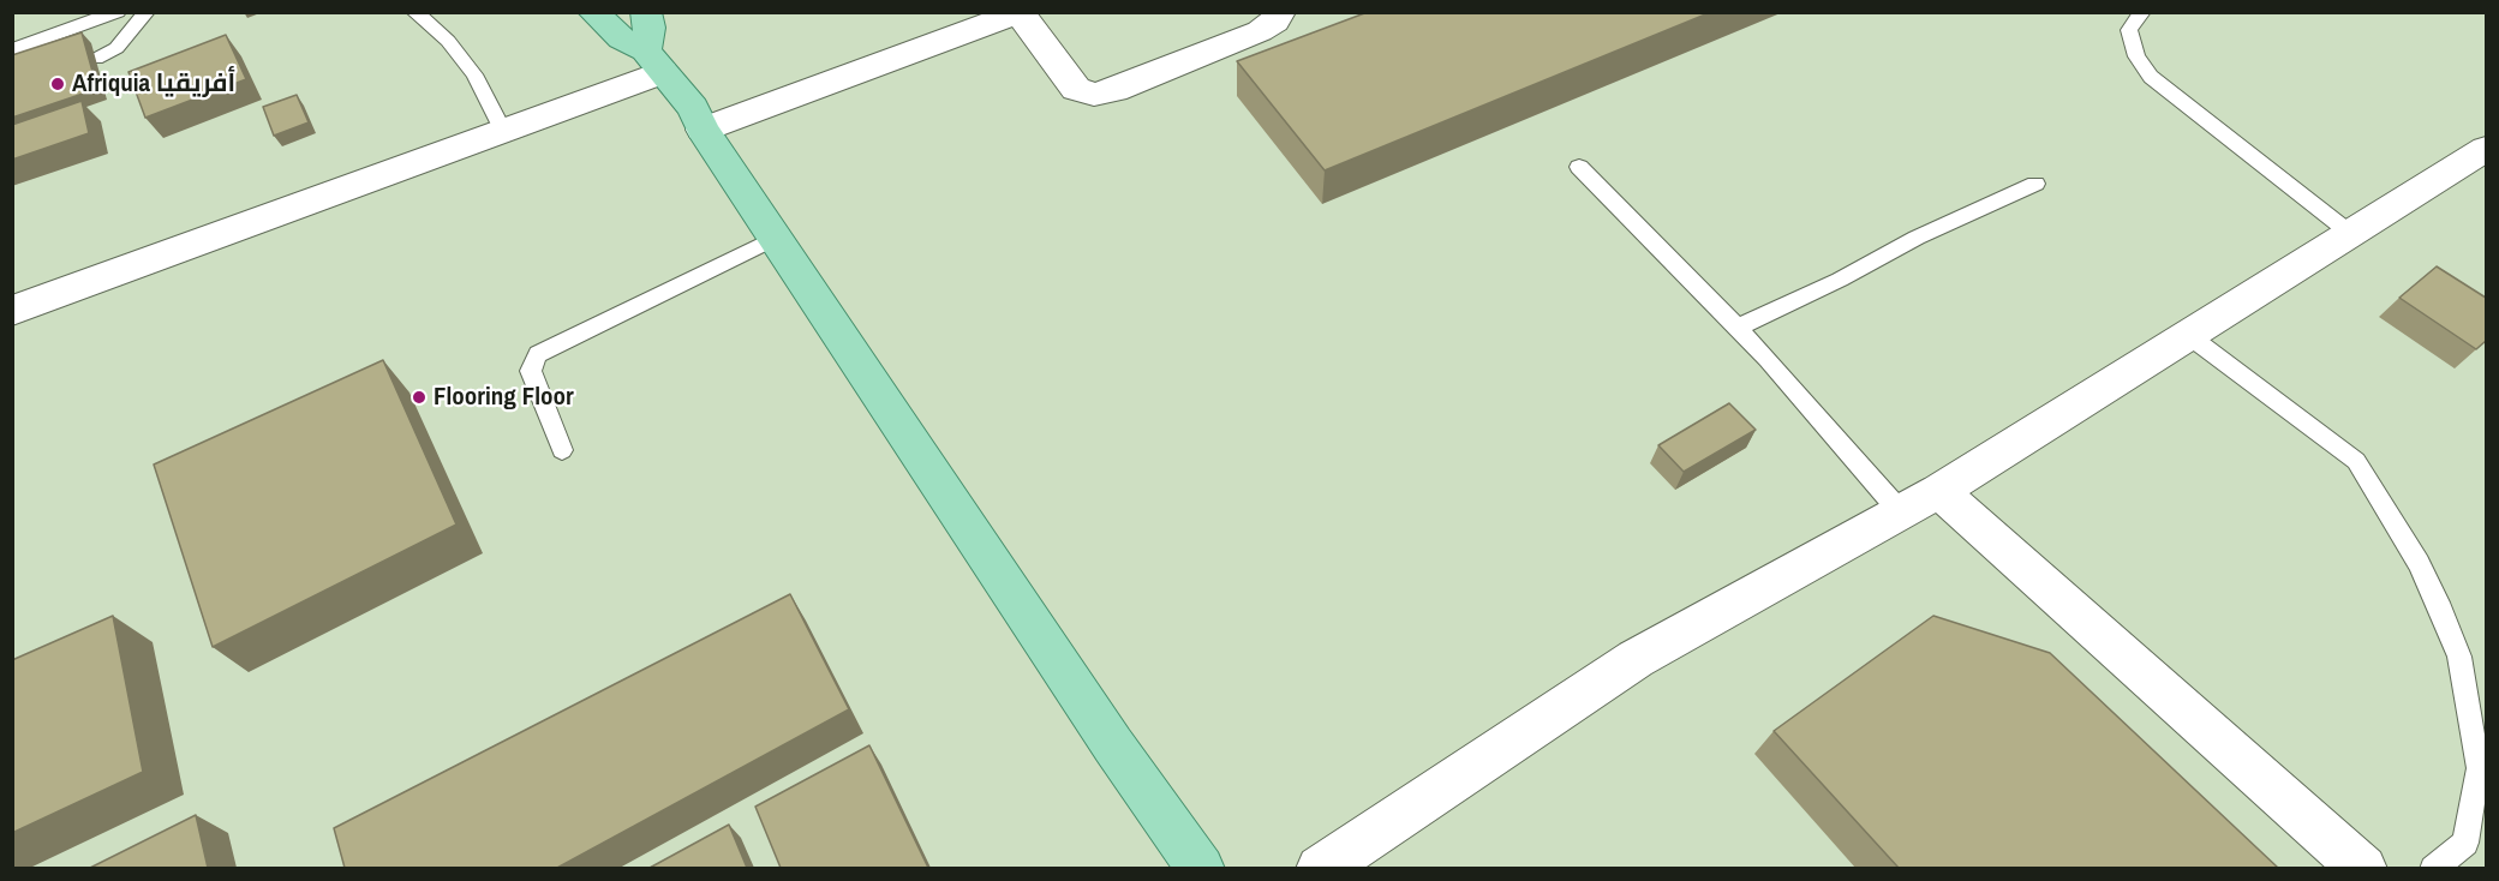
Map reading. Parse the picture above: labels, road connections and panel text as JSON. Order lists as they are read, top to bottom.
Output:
{
  "places": ["Afriquia أفريقيا", "Flooring Floor"]
}
